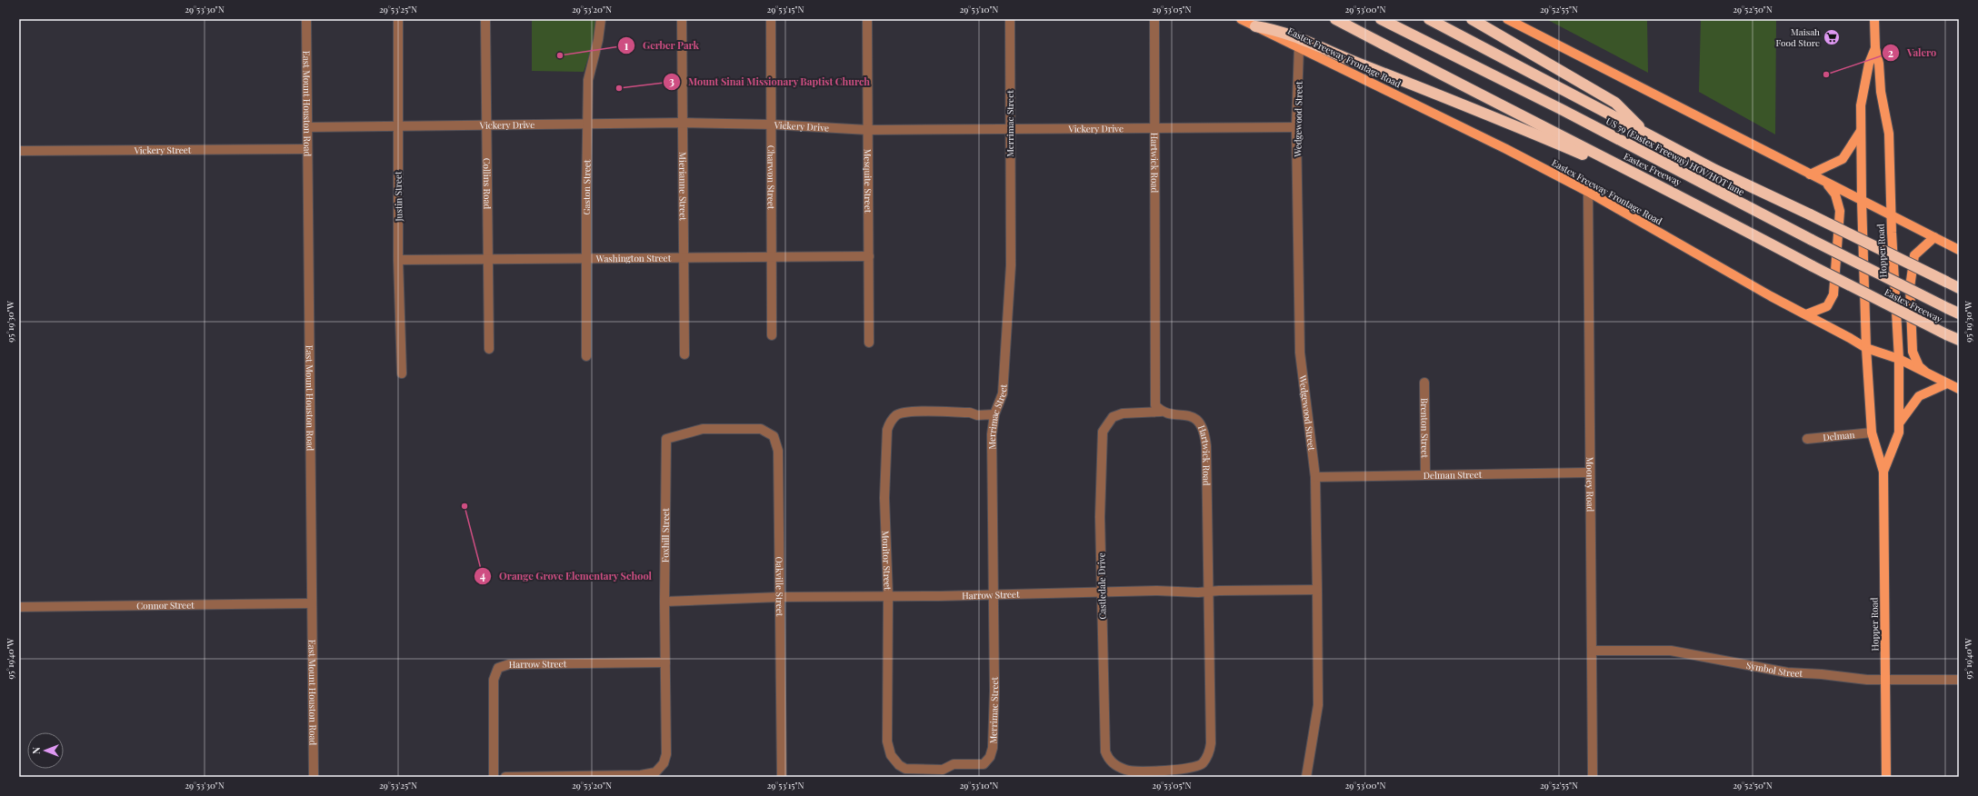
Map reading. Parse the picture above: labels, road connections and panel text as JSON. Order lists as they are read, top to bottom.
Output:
{
  "streets": {
    "highway": ["US 59 (Eastex Freeway) HOV/HOT lane", "Eastex Freeway"],
    "main road": ["Eastex Freeway Frontage Road", "Hopper Road"],
    "street": [
      "East Mount Houston Road",
      "Wedgewood Street",
      "Merrimac Street",
      "Vickery Drive",
      "Vickery Street",
      "Hartwick Road",
      "Charwon Street",
      "Mesquite Street",
      "Collins Road",
      "Mierianne Street",
      "Gaston Street",
      "Justin Street",
      "Washington Street",
      "Brenton Street",
      "Delman",
      "Delman Street",
      "Mooney Road",
      "Foxhill Street",
      "Monitor Street",
      "Castledale Drive",
      "Oakville Street",
      "Harrow Street",
      "Connor Street",
      "Symbol Street"
    ]
  },
  "crossings": [
    ["Eastex Freeway Frontage Road", "Wedgewood Street"],
    ["Eastex Freeway Frontage Road", "Hopper Road"],
    ["Eastex Freeway Frontage Road", "Mooney Road"],
    ["East Mount Houston Road", "Vickery Drive"],
    ["East Mount Houston Road", "Vickery Street"],
    ["East Mount Houston Road", "Connor Street"],
    ["Wedgewood Street", "Vickery Drive"],
    ["Wedgewood Street", "Delman Street"],
    ["Wedgewood Street", "Harrow Street"],
    ["Merrimac Street", "Vickery Drive"],
    ["Merrimac Street", "Monitor Street"],
    ["Merrimac Street", "Harrow Street"],
    ["Vickery Drive", "Hartwick Road"],
    ["Vickery Drive", "Charwon Street"],
    ["Vickery Drive", "Mesquite Street"],
    ["Vickery Drive", "Collins Road"],
    ["Vickery Drive", "Mierianne Street"],
    ["Vickery Drive", "Gaston Street"],
    ["Vickery Drive", "Justin Street"],
    ["Hartwick Road", "Castledale Drive"],
    ["Hartwick Road", "Harrow Street"],
    ["Charwon Street", "Washington Street"],
    ["Mesquite Street", "Washington Street"],
    ["Collins Road", "Washington Street"],
    ["Mierianne Street", "Washington Street"],
    ["Gaston Street", "Washington Street"],
    ["Justin Street", "Washington Street"],
    ["Hopper Road", "Delman"],
    ["Hopper Road", "Symbol Street"],
    ["Brenton Street", "Delman Street"],
    ["Delman Street", "Mooney Road"],
    ["Mooney Road", "Symbol Street"],
    ["Foxhill Street", "Oakville Street"],
    ["Foxhill Street", "Harrow Street"],
    ["Monitor Street", "Harrow Street"],
    ["Castledale Drive", "Harrow Street"],
    ["Oakville Street", "Harrow Street"]
  ],
  "places": {
    "supermarket": ["Maisah Food Store"],
    "other": [
      "Gerber Park",
      "Valero",
      "Mount Sinai Missionary Baptist Church",
      "Orange Grove Elementary School"
    ]
  },
  "north": "left",
  "coordinates": [
    "29°53'30\"N",
    "29°53'25\"N",
    "29°53'20\"N",
    "29°53'15\"N",
    "29°53'10\"N",
    "29°53'05\"N",
    "29°53'00\"N",
    "29°52'55\"N",
    "29°52'50\"N",
    "95°19'30\"W",
    "95°19'40\"W"
  ]
}
